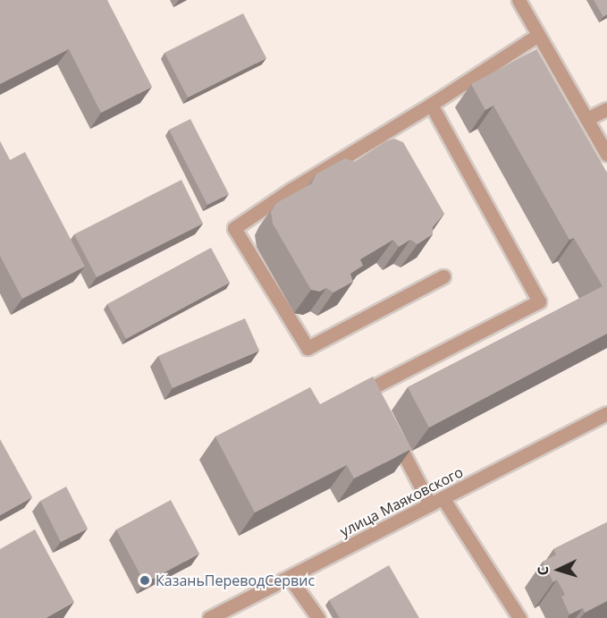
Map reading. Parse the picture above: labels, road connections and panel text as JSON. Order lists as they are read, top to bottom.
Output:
{
  "streets": {
    "street": ["улица Маяковского"]
  },
  "places": ["КазаньПереводСервис"],
  "north": "left"
}
